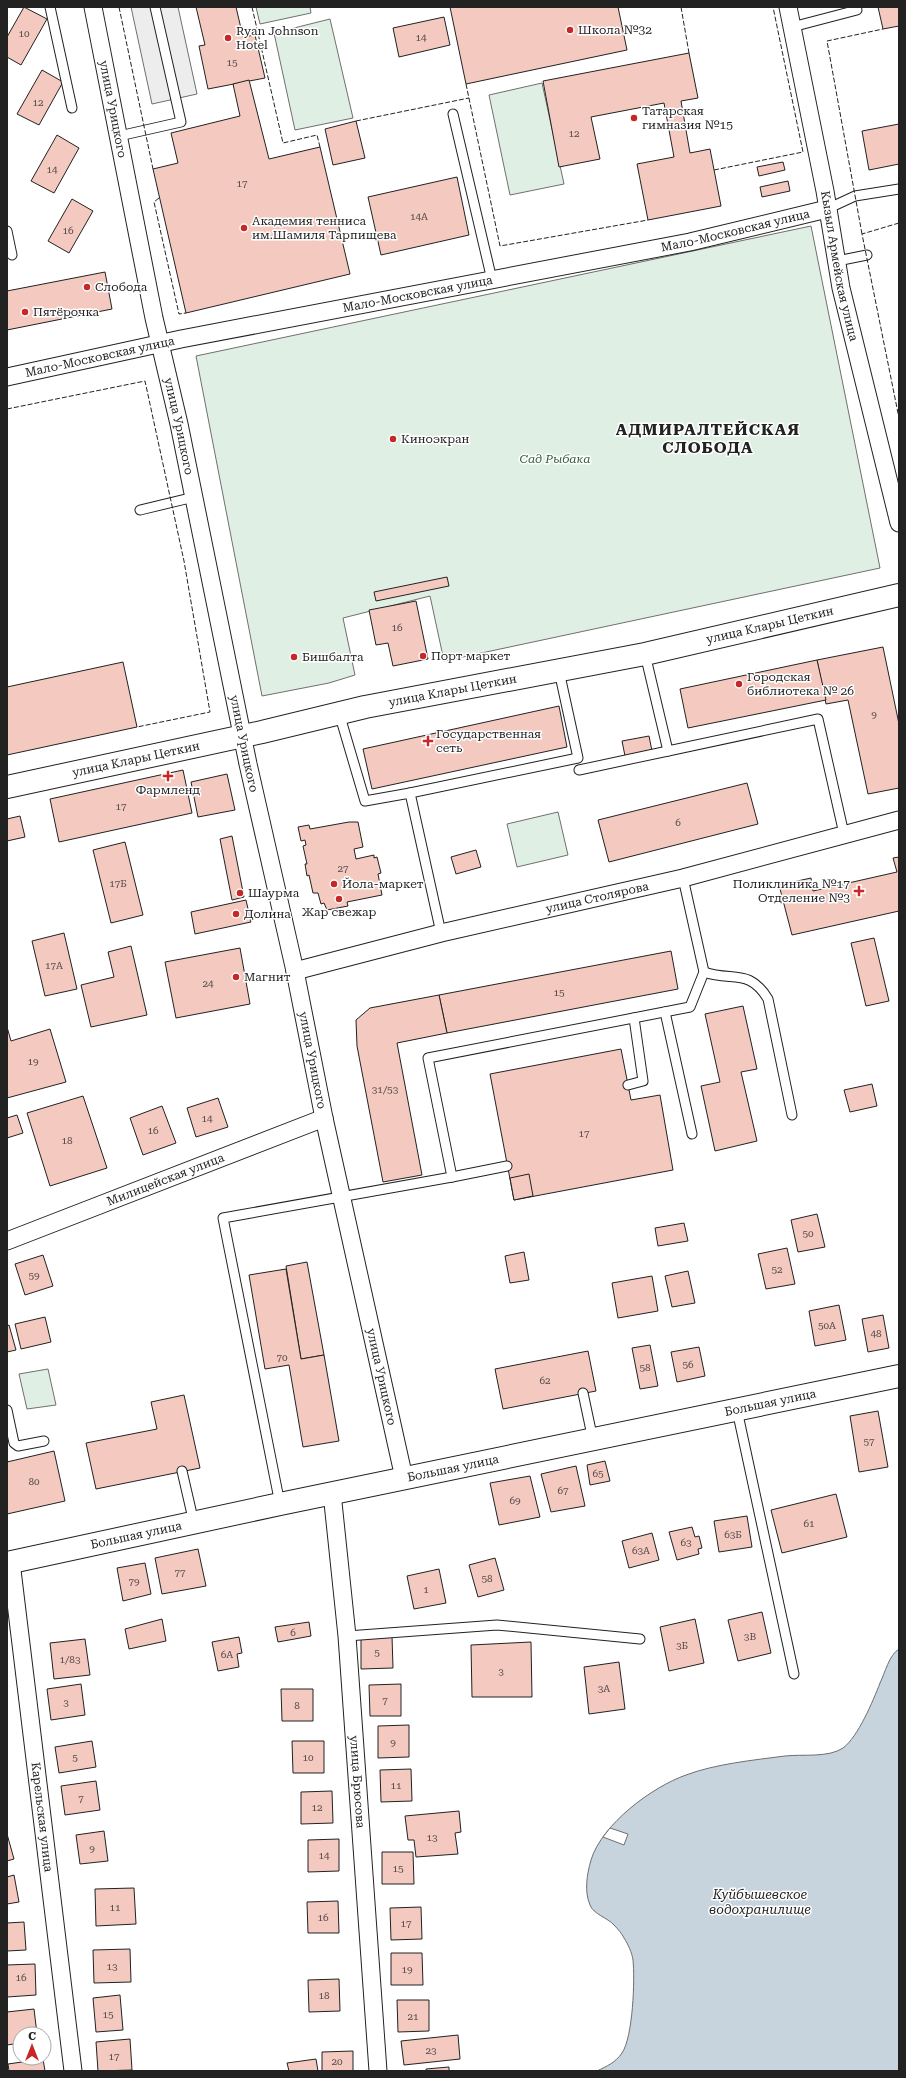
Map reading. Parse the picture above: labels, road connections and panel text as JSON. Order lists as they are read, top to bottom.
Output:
{
  "streets": {
    "street": [
      "улица Урицкого",
      "Мало-Московская улица",
      "Кызыл Армейская улица",
      "улица Клары Цеткин",
      "улица Столярова",
      "Милицейская улица",
      "Большая улица",
      "улица Брюсова",
      "Карельская улица"
    ]
  },
  "crossings": [
    ["улица Урицкого", "Мало-Московская улица"],
    ["улица Урицкого", "улица Клары Цеткин"],
    ["улица Урицкого", "улица Столярова"],
    ["улица Урицкого", "Милицейская улица"],
    ["улица Урицкого", "Большая улица"],
    ["Мало-Московская улица", "Кызыл Армейская улица"],
    ["Большая улица", "улица Брюсова"],
    ["Большая улица", "Карельская улица"]
  ],
  "districts": ["АДМИРАЛТЕЙСКАЯ СЛОБОДА"],
  "water": ["Куйбышевское водохранилище"],
  "parks": ["Сад Рыбака"],
  "places": {
    "other": [
      "Школа №32",
      "Ryan Johnson Hotel",
      "Татарская гимназия №15",
      "Академия тенниса им.Шамиля Тарпищева",
      "Слобода",
      "Пятёрочка",
      "Киноэкран",
      "Порт маркет",
      "Бишбалта",
      "Городская библиотека № 26",
      "Йола-маркет",
      "Шаурма",
      "Жар свежар",
      "Долина",
      "Магнит"
    ],
    "health": ["Государственная сеть", "Фармленд", "Поликлиника №17 Отделение №3"]
  },
  "house_numbers": [
    "10",
    "14",
    "15",
    "12",
    "12",
    "14",
    "17",
    "14А",
    "16",
    "16",
    "9",
    "17",
    "6",
    "27",
    "17Б",
    "17А",
    "24",
    "15",
    "19",
    "31/53",
    "14",
    "16",
    "17",
    "18",
    "50",
    "52",
    "59",
    "50А",
    "48",
    "70",
    "56",
    "58",
    "62",
    "57",
    "65",
    "80",
    "67",
    "69",
    "61",
    "63Б",
    "63",
    "63А",
    "77",
    "58",
    "79",
    "1",
    "6",
    "3В",
    "3Б",
    "5",
    "6А",
    "1/83",
    "3",
    "3А",
    "7",
    "3",
    "8",
    "9",
    "5",
    "10",
    "11",
    "7",
    "12",
    "13",
    "9",
    "14",
    "15",
    "11",
    "16",
    "17",
    "13",
    "19",
    "16",
    "18",
    "15",
    "21",
    "23",
    "17",
    "20"
  ],
  "north": "top"
}
